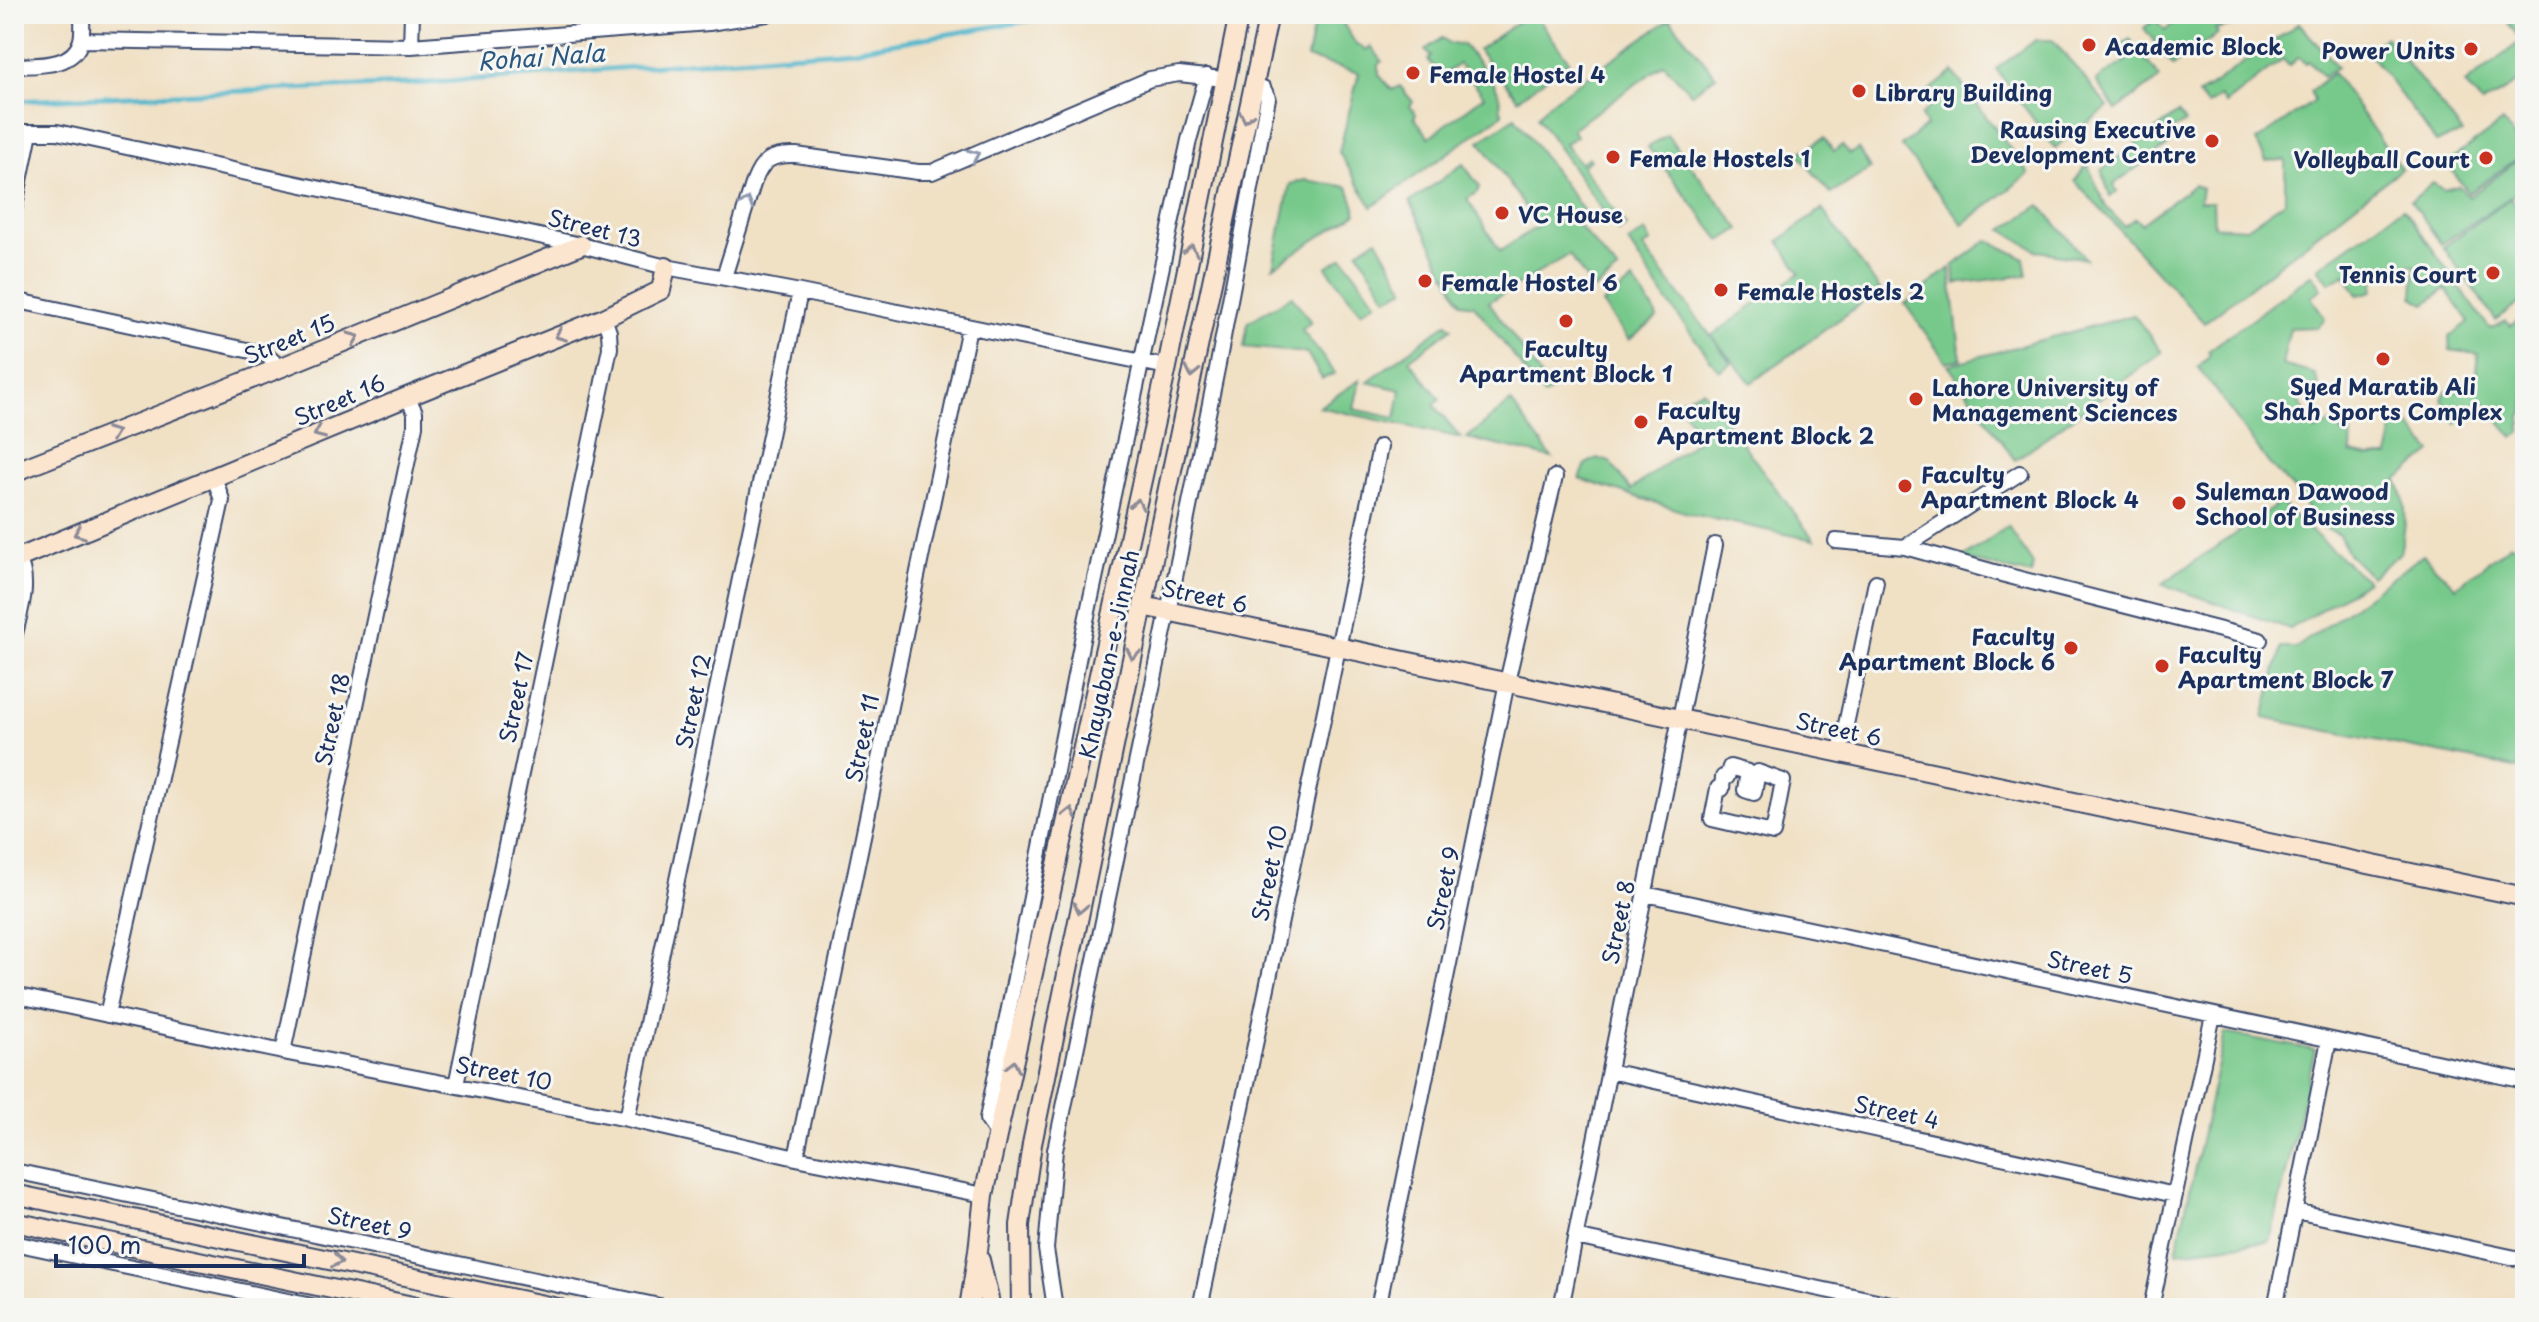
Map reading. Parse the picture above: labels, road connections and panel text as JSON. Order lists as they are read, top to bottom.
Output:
{
  "streets": {
    "main road": [
      "Street 15",
      "Street 16",
      "Street 6",
      "Khayaban-e-Jinnah"
    ],
    "street": [
      "Street 13",
      "Street 17",
      "Street 12",
      "Street 18",
      "Street 11",
      "Street 10",
      "Street 9",
      "Street 8",
      "Street 5",
      "Street 4"
    ]
  },
  "crossings": [
    ["Street 13", "Street 15"],
    ["Street 13", "Street 16"],
    ["Street 13", "Khayaban-e-Jinnah"],
    ["Street 13", "Street 12"],
    ["Street 13", "Street 11"],
    ["Street 16", "Street 17"],
    ["Street 16", "Street 18"],
    ["Street 6", "Khayaban-e-Jinnah"],
    ["Street 6", "Street 10"],
    ["Street 6", "Street 9"],
    ["Street 6", "Street 8"],
    ["Khayaban-e-Jinnah", "Street 10"],
    ["Street 17", "Street 10"],
    ["Street 12", "Street 10"],
    ["Street 18", "Street 10"],
    ["Street 11", "Street 10"],
    ["Street 8", "Street 5"],
    ["Street 8", "Street 4"]
  ],
  "one_way": ["Street 15", "Street 16"],
  "water": ["Rohai Nala"],
  "places": [
    "Academic Block",
    "Power Units",
    "Female Hostel 4",
    "Library Building",
    "Rausing Executive Development Centre",
    "Female Hostels 1",
    "Volleyball Court",
    "VC House",
    "Tennis Court",
    "Female Hostel 6",
    "Female Hostels 2",
    "Faculty Apartment Block 1",
    "Syed Maratib Ali Shah Sports Complex",
    "Lahore University of Management Sciences",
    "Faculty Apartment Block 2",
    "Faculty Apartment Block 4",
    "Suleman Dawood School of Business",
    "Faculty Apartment Block 6",
    "Faculty Apartment Block 7"
  ],
  "scale_bar": "100 m"
}
